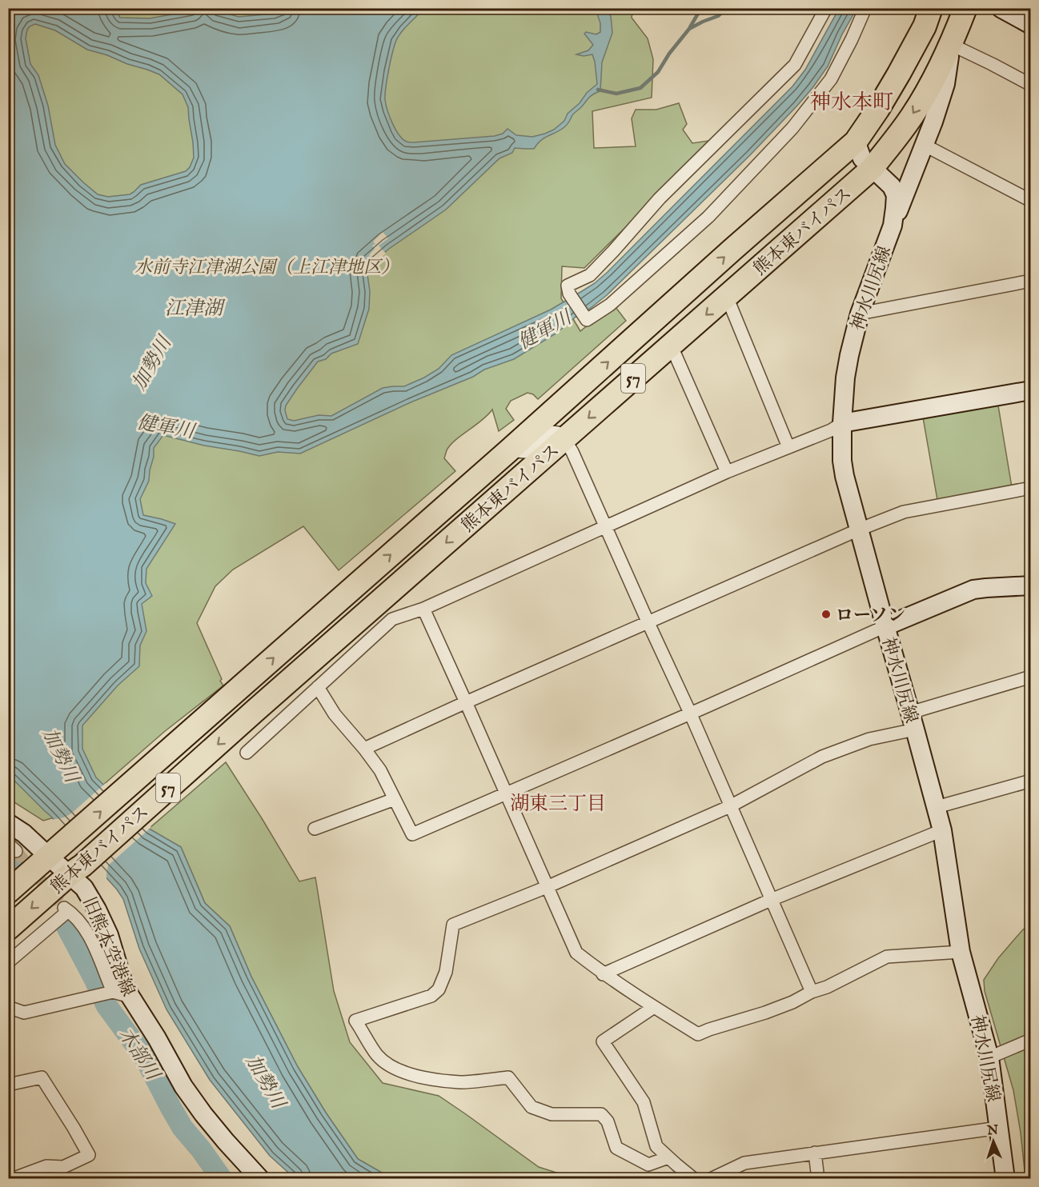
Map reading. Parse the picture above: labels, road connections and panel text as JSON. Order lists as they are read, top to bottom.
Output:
{
  "streets": {
    "highway": ["熊本東バイパス", "57"],
    "main road": ["神水川尻線", "旧熊本空港線"]
  },
  "crossings": [
    ["熊本東バイパス", "神水川尻線"],
    ["熊本東バイパス", "旧熊本空港線"]
  ],
  "districts": ["神水本町", "湖東三丁目"],
  "water": [
    "江津湖",
    "健軍川",
    "加勢川",
    "木部川"
  ],
  "parks": ["水前寺江津湖公園（上江津地区）"],
  "places": ["ローソン"],
  "north": "top"
}
